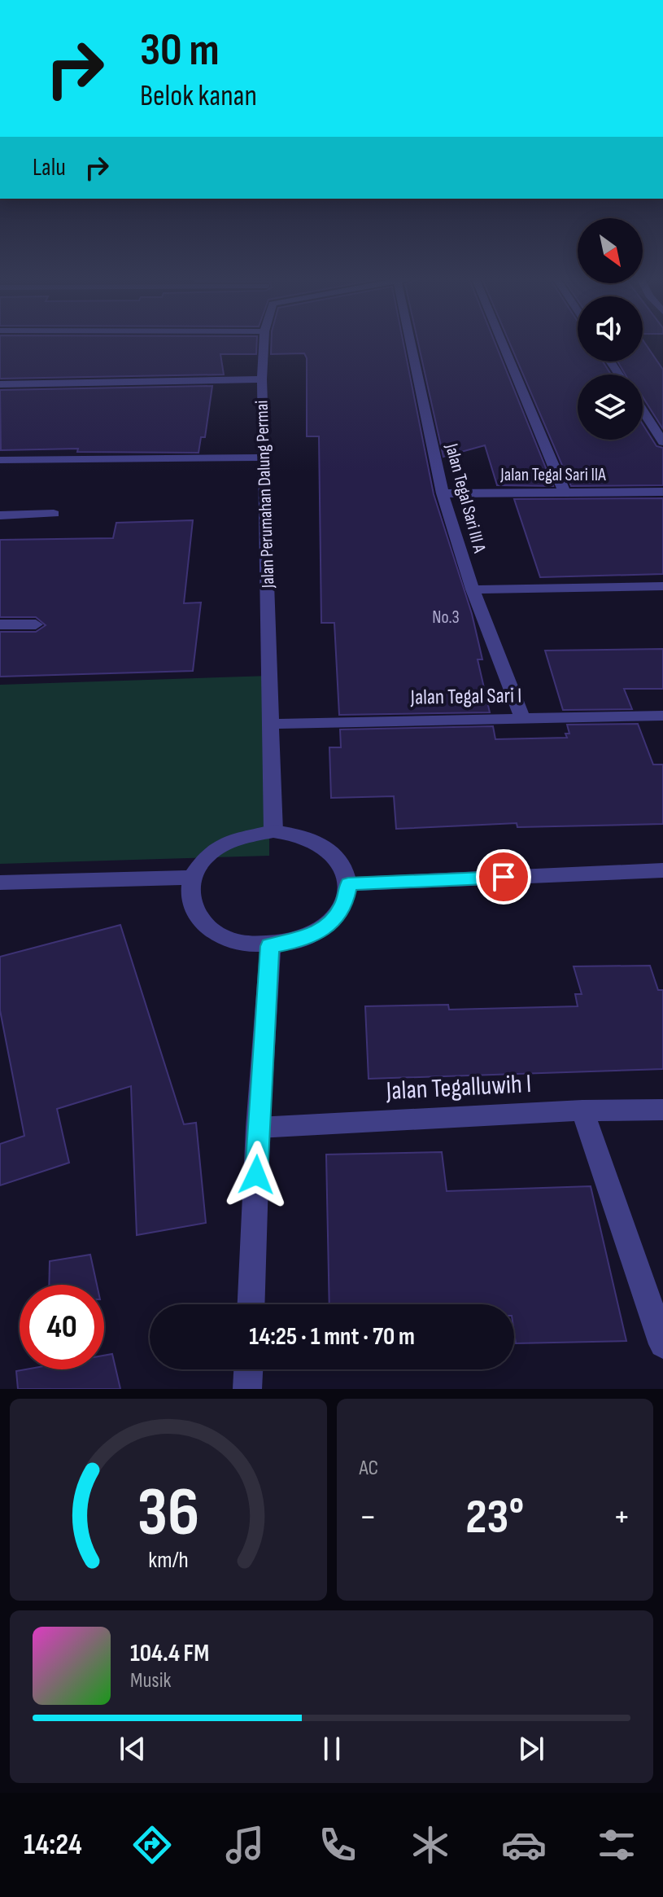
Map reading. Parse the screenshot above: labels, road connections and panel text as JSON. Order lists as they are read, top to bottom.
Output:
{
  "streets": {
    "street": [
      "Jalan Tegal Sari IIA",
      "Jalan Perumahan Dalung Permai",
      "Jalan Tegal Sari III A",
      "Jalan Tegal Sari I",
      "Jalan Tegalluwih I"
    ]
  },
  "crossings": [
    ["Jalan Tegal Sari IIA", "Jalan Tegal Sari III A"],
    ["Jalan Perumahan Dalung Permai", "Jalan Tegal Sari I"],
    ["Jalan Tegal Sari III A", "Jalan Tegal Sari I"]
  ],
  "house_numbers": ["No.3"],
  "north": "bottom right",
  "page": {
    "turn": ["30 m", "Belok kanan"],
    "then": "Lalu",
    "limit": "40",
    "trip": "14:25 · 1 mnt · 70 m",
    "tile": "AC",
    "heat": ["−", "23°", "+"],
    "song": ["104.4 FM", "Musik"],
    "tabs": "14:24",
    "gauge": ["36", "km/h"]
  }
}
